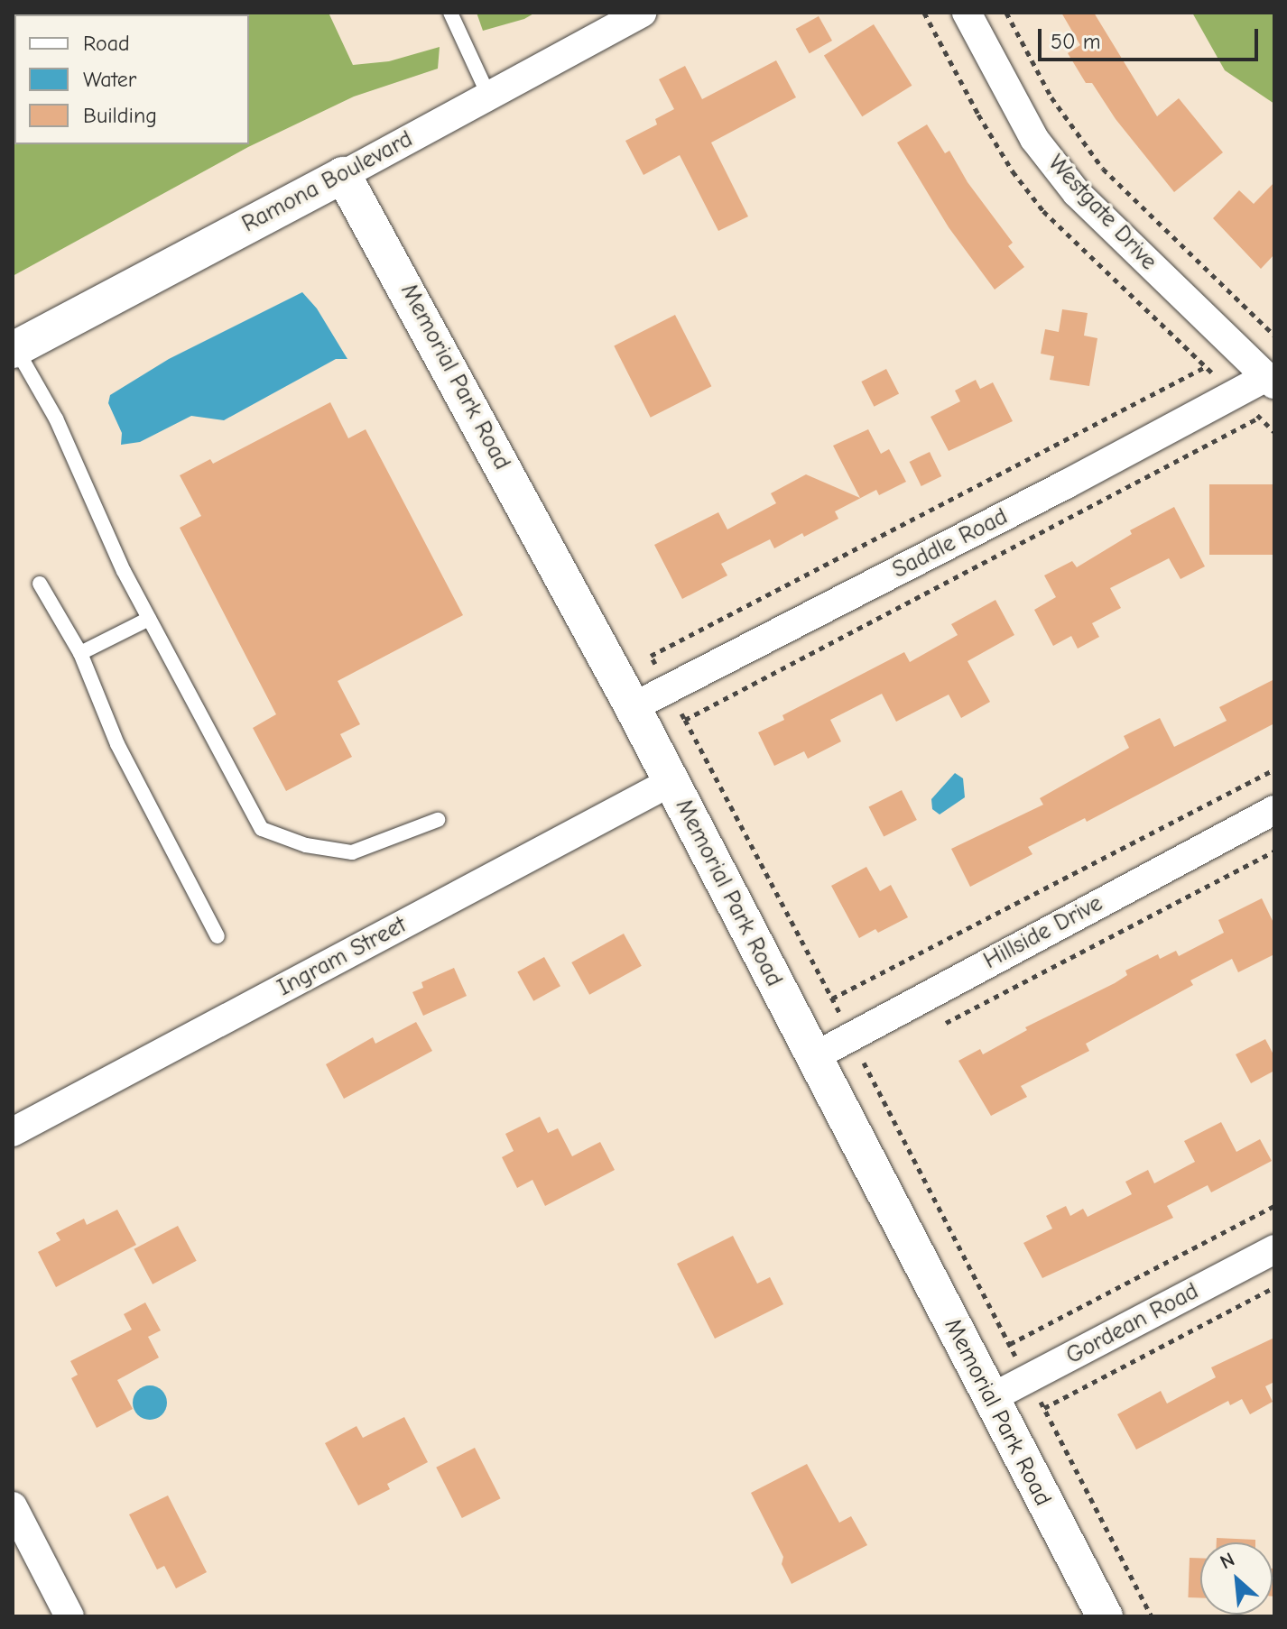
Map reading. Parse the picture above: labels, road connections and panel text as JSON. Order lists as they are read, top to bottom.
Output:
{
  "streets": {
    "street": [
      "Ramona Boulevard",
      "Westgate Drive",
      "Memorial Park Road",
      "Saddle Road",
      "Hillside Drive",
      "Ingram Street",
      "Gordean Road"
    ]
  },
  "crossings": [
    ["Ramona Boulevard", "Memorial Park Road"],
    ["Westgate Drive", "Saddle Road"],
    ["Memorial Park Road", "Saddle Road"],
    ["Memorial Park Road", "Hillside Drive"],
    ["Memorial Park Road", "Ingram Street"],
    ["Memorial Park Road", "Gordean Road"]
  ],
  "legend": ["Road", "Water", "Building"],
  "scale_bar": "50 m",
  "north": "top left"
}
